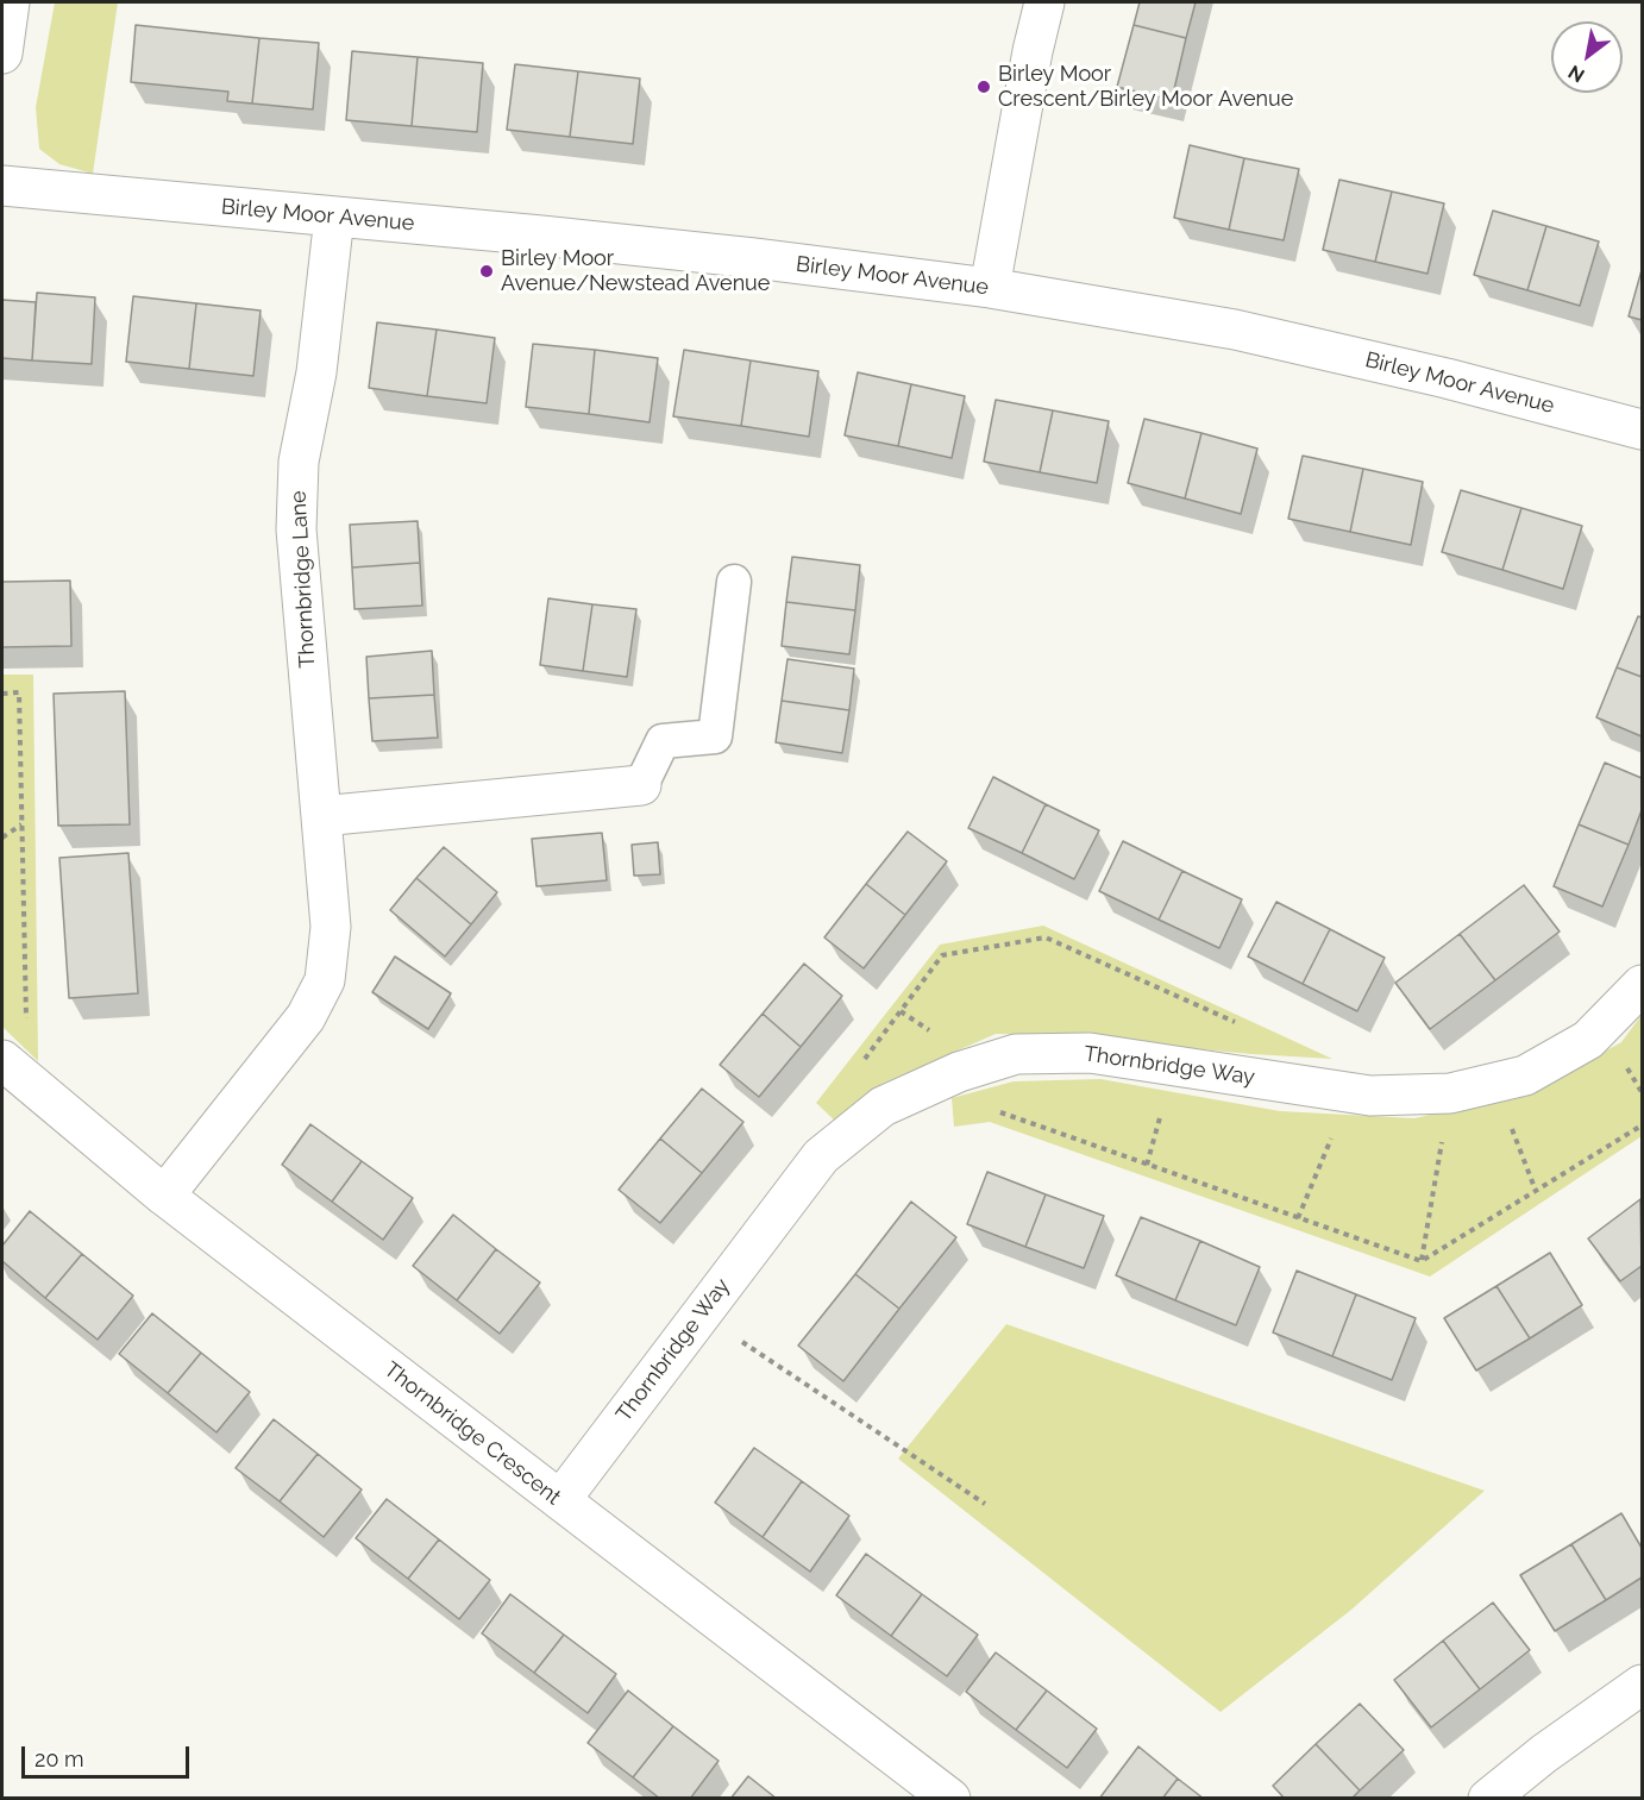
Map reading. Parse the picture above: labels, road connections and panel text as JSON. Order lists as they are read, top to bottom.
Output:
{
  "streets": {
    "street": [
      "Birley Moor Avenue",
      "Thornbridge Lane",
      "Thornbridge Way",
      "Thornbridge Crescent"
    ]
  },
  "crossings": [
    ["Birley Moor Avenue", "Thornbridge Lane"],
    ["Thornbridge Lane", "Thornbridge Crescent"],
    ["Thornbridge Way", "Thornbridge Crescent"]
  ],
  "places": ["Birley Moor Crescent/Birley Moor Avenue", "Birley Moor Avenue/Newstead Avenue"],
  "scale_bar": "20 m",
  "north": "bottom left"
}
